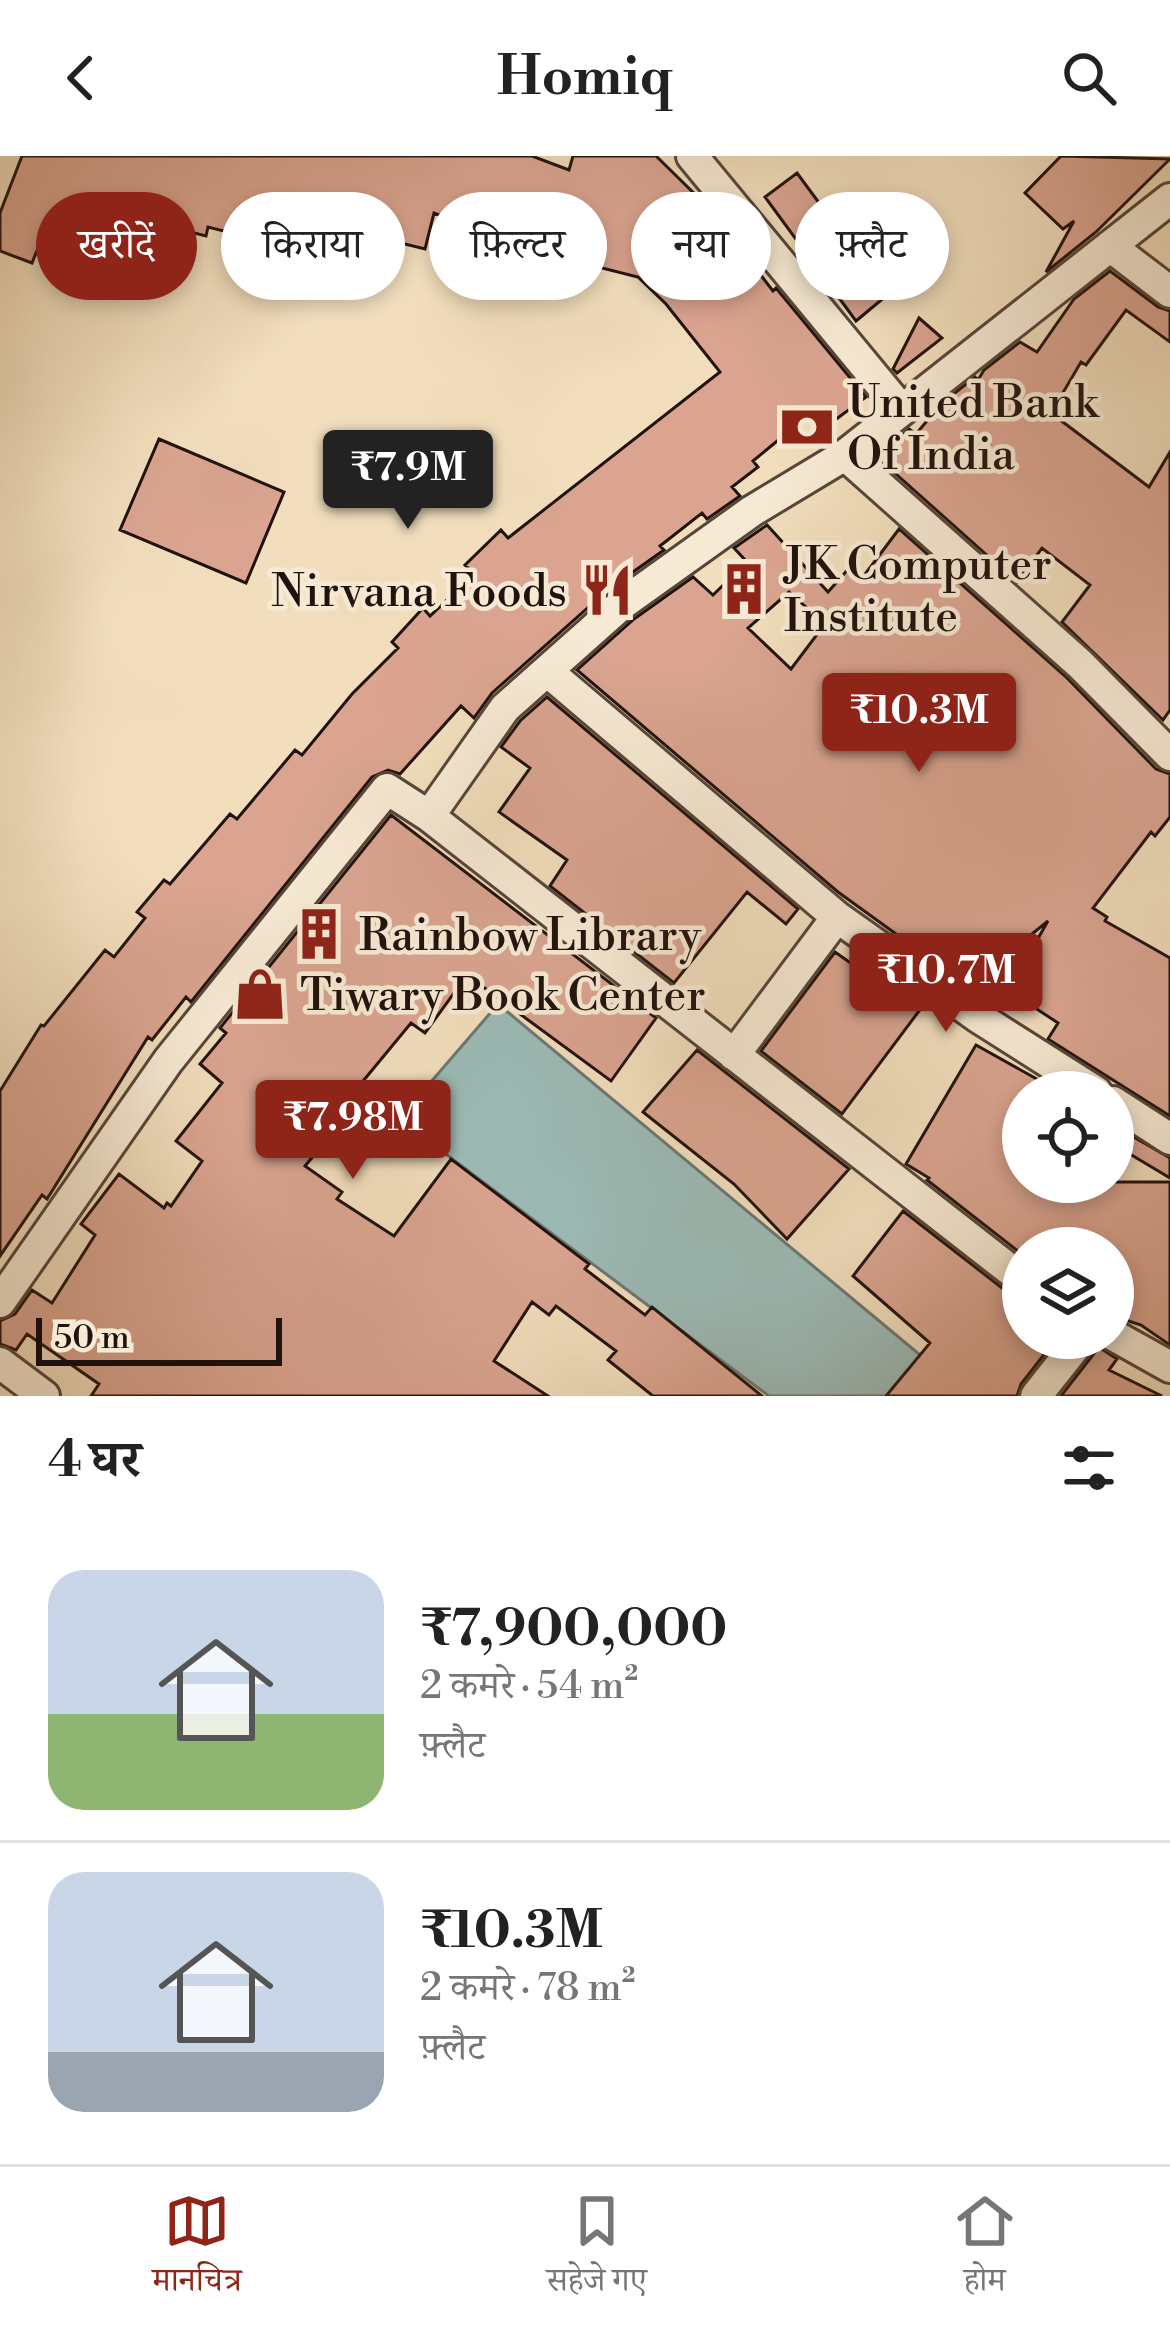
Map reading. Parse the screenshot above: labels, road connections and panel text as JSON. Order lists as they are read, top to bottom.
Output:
{
  "places": {
    "bank": ["United Bank Of India"],
    "building": ["JK Computer Institute", "Rainbow Library"],
    "restaurant": ["Nirvana Foods"],
    "shop": ["Tiwary Book Center"]
  },
  "scale_bar": "50 m",
  "page": {
    "header": "Homiq",
    "chip": [
      "खरीदें",
      "किराया",
      "फ़िल्टर",
      "नया",
      "फ़्लैट"
    ],
    "price": [
      "₹7.9M",
      "₹10.3M",
      "₹10.7M",
      "₹7.98M"
    ],
    "scale": "50 m",
    "heading": "4 घर",
    "list": [
      {
        "name": "₹7,900,000",
        "note": "2 कमरे · 54 m² · फ़्लैट"
      },
      {
        "name": "₹10.3M",
        "note": "2 कमरे · 78 m² · फ़्लैट"
      }
    ],
    "tabs": ["मानचित्र", "सहेजे गए", "होम"]
  }
}
